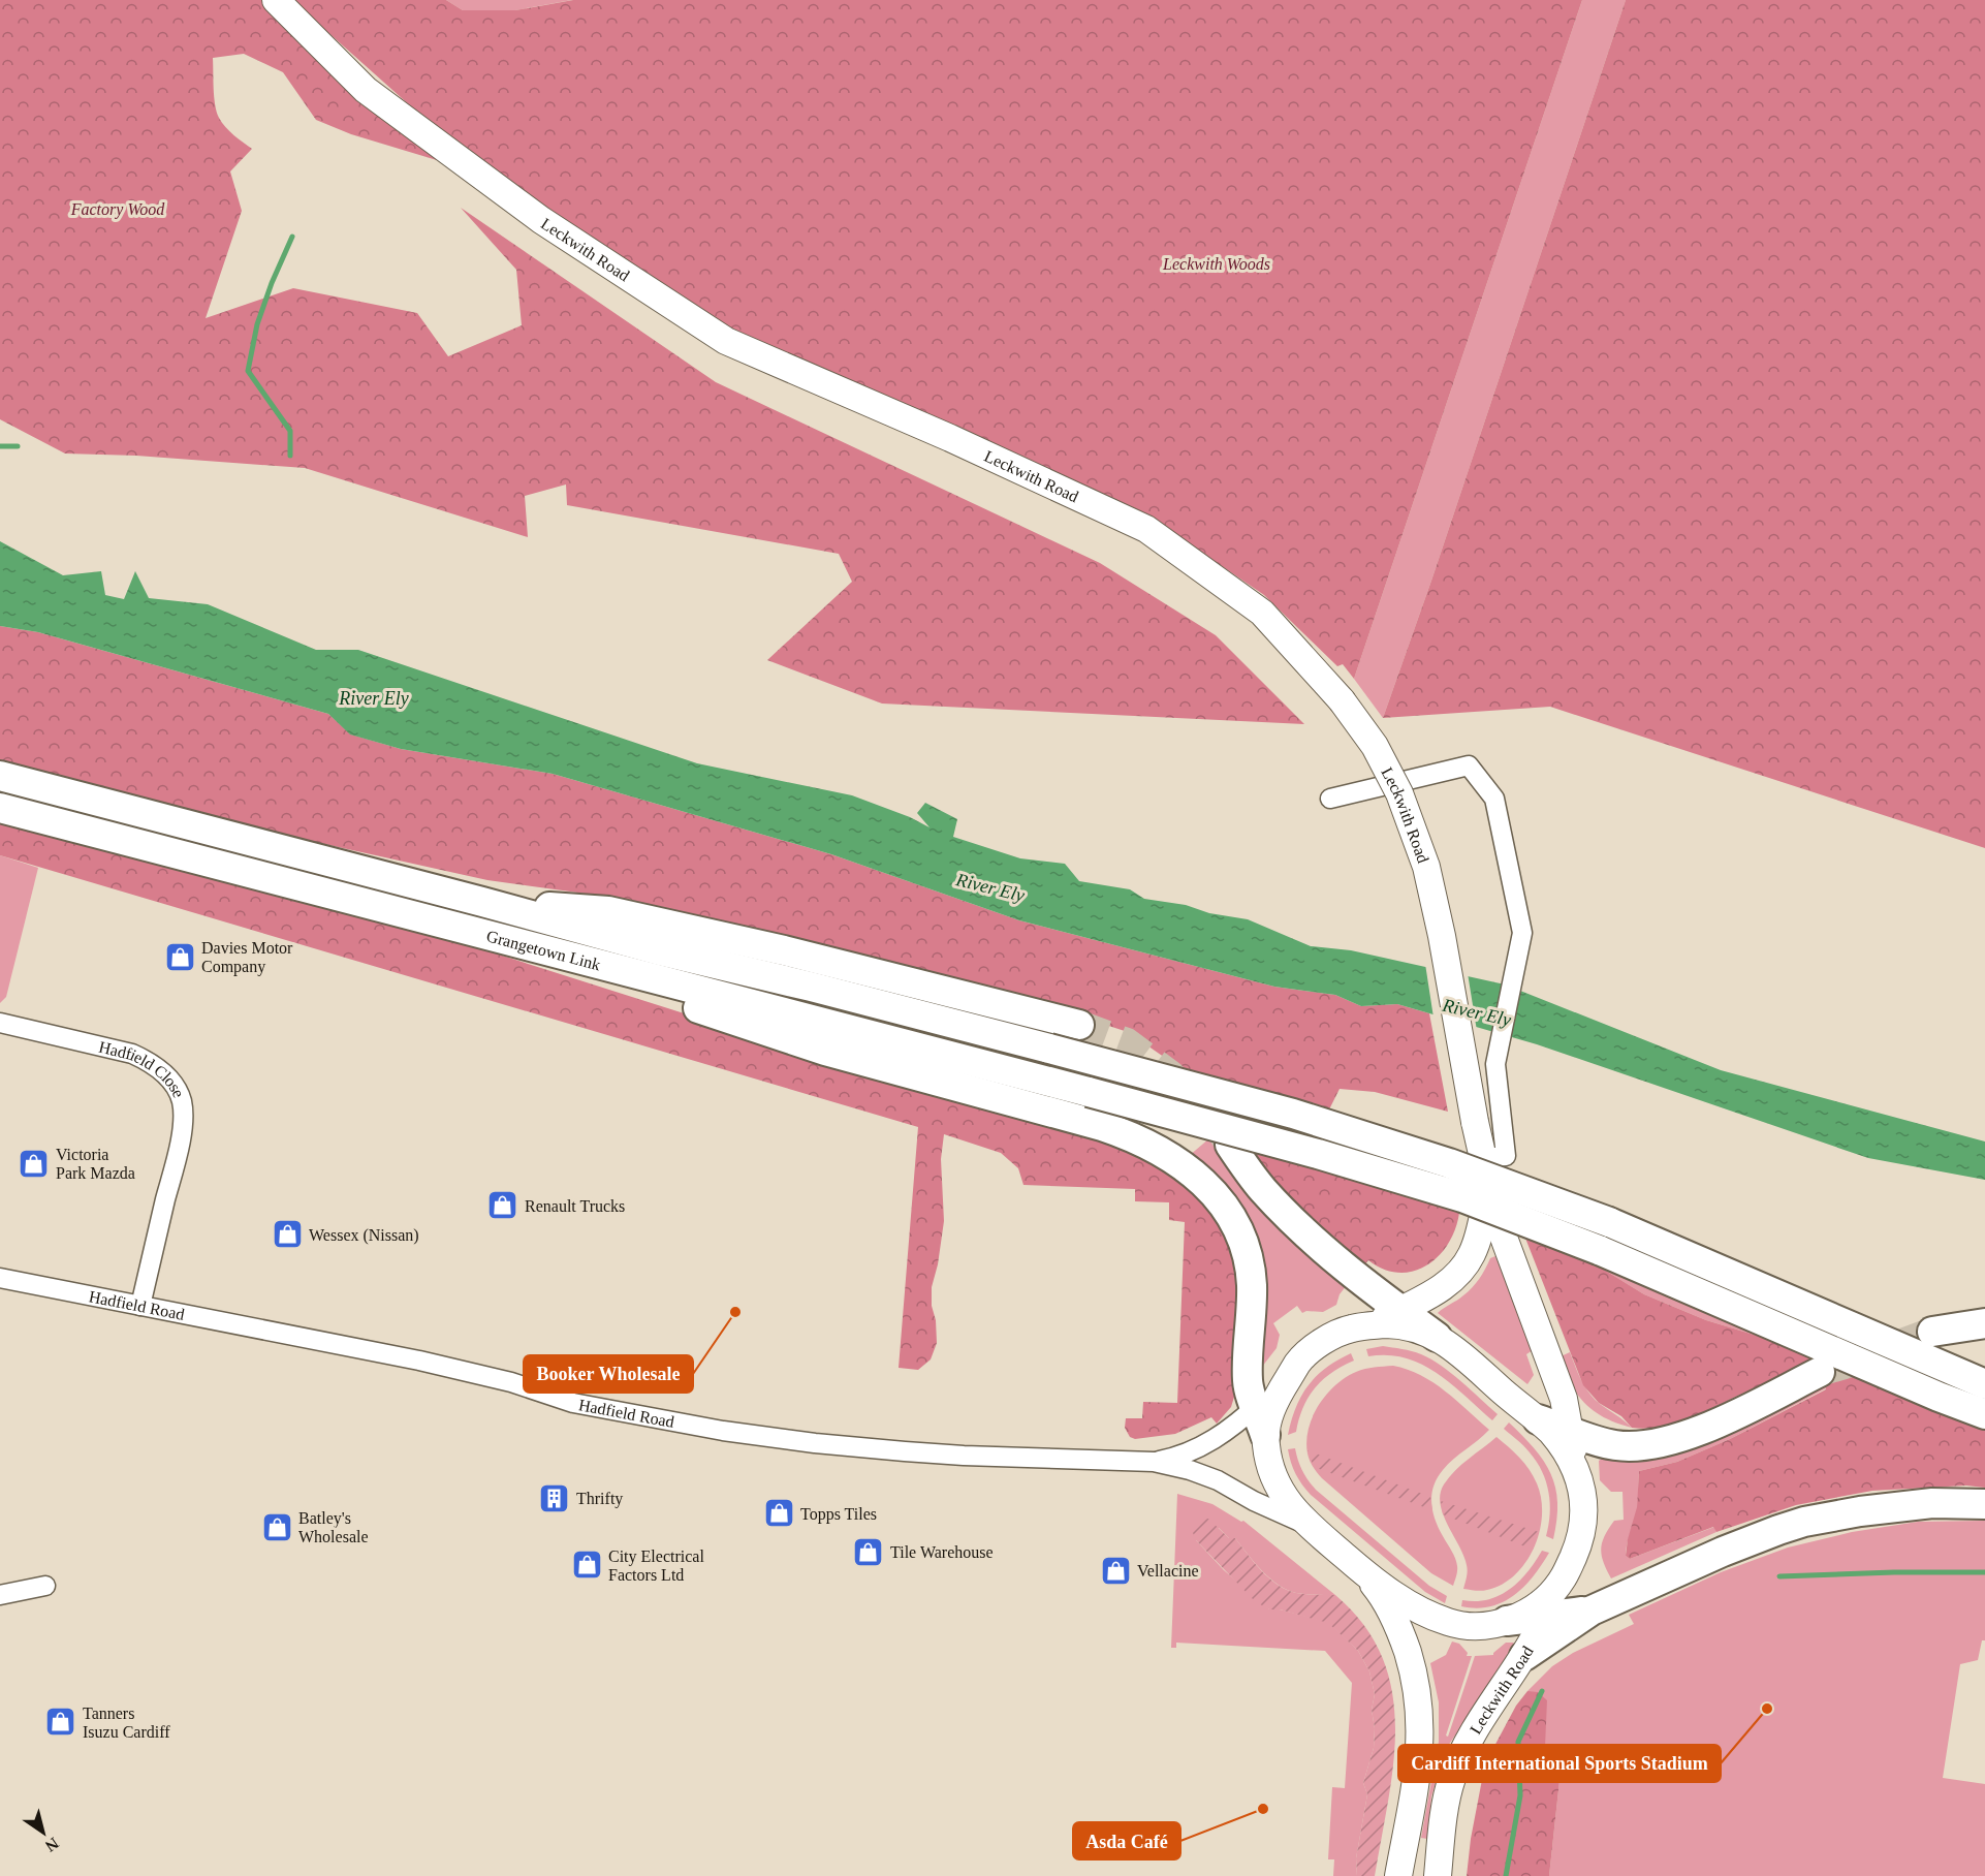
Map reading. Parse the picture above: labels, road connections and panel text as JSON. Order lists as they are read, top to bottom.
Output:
{
  "streets": {
    "main road": ["Leckwith Road", "Grangetown Link"],
    "street": ["Hadfield Close", "Hadfield Road"]
  },
  "crossings": [
    ["Hadfield Close", "Hadfield Road"]
  ],
  "water": ["River Ely"],
  "parks": ["Factory Wood", "Leckwith Woods"],
  "places": {
    "shop": [
      "Davies Motor Company",
      "Victoria Park Mazda",
      "Renault Trucks",
      "Wessex (Nissan)",
      "Topps Tiles",
      "Batley's Wholesale",
      "Tile Warehouse",
      "City Electrical Factors Ltd",
      "Vellacine",
      "Tanners Isuzu Cardiff"
    ],
    "other": ["Booker Wholesale", "Cardiff International Sports Stadium", "Asda Café"],
    "building": ["Thrifty"]
  },
  "north": "bottom right"
}
